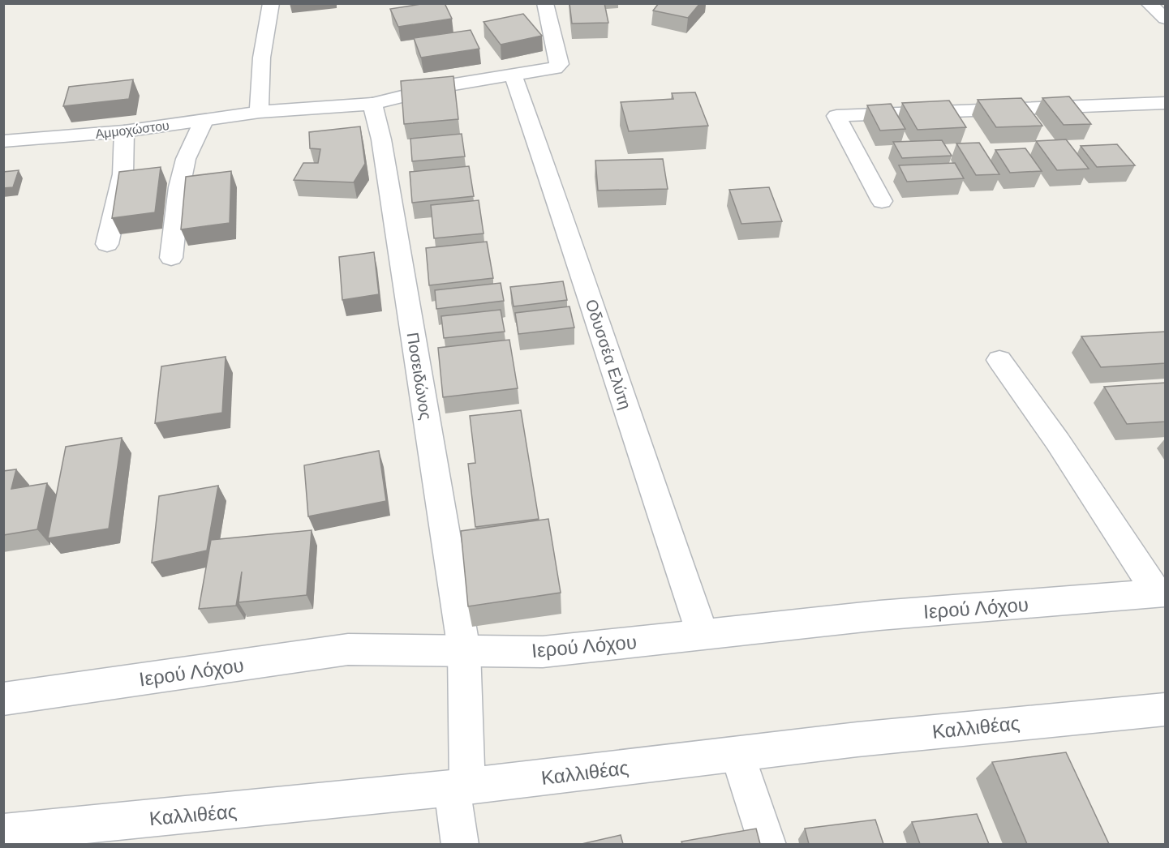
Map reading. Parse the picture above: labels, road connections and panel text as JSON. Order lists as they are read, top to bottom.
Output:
{
  "streets": {
    "street": [
      "Αμμοχώστου",
      "Οδυσσέα Ελύτη",
      "Ποσειδώνος",
      "Ιερού Λόχου",
      "Καλλιθέας"
    ]
  },
  "crossings": [
    ["Αμμοχώστου", "Οδυσσέα Ελύτη"],
    ["Αμμοχώστου", "Ποσειδώνος"],
    ["Οδυσσέα Ελύτη", "Ιερού Λόχου"],
    ["Ποσειδώνος", "Ιερού Λόχου"],
    ["Ποσειδώνος", "Καλλιθέας"]
  ]
}
